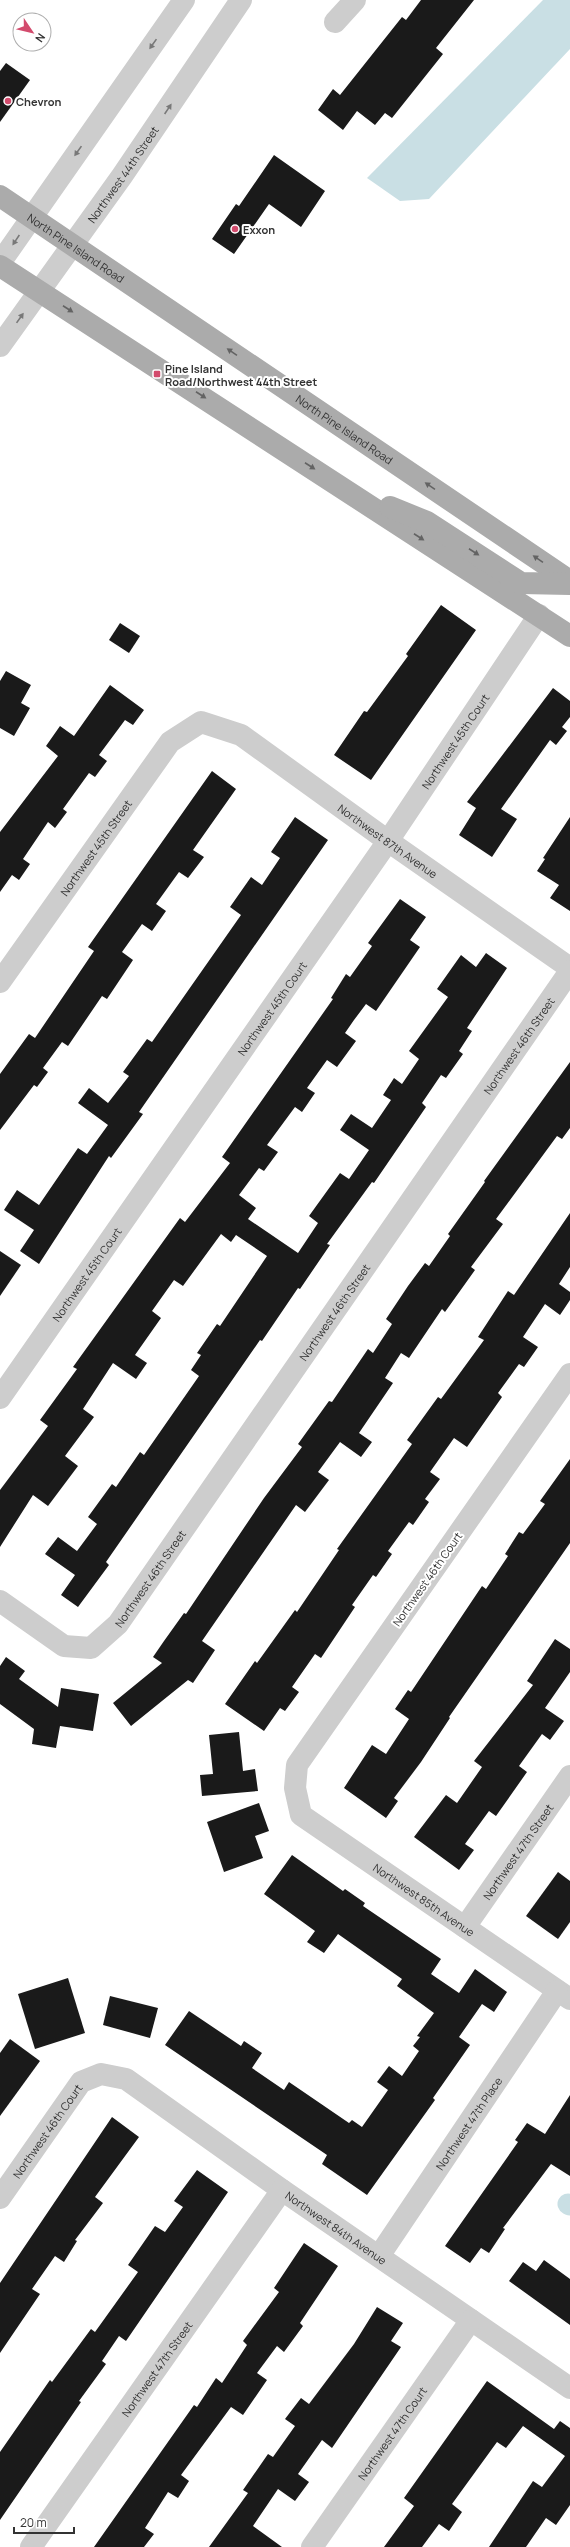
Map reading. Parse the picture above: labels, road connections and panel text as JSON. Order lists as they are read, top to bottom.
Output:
{
  "streets": {
    "main road": ["North Pine Island Road"],
    "street": [
      "Northwest 44th Street",
      "Northwest 45th Court",
      "Northwest 87th Avenue",
      "Northwest 45th Street",
      "Northwest 46th Street",
      "Northwest 46th Court",
      "Northwest 47th Street",
      "Northwest 85th Avenue",
      "Northwest 47th Place",
      "Northwest 84th Avenue",
      "Northwest 47th Court"
    ]
  },
  "crossings": [
    ["Northwest 44th Street", "North Pine Island Road"],
    ["Northwest 45th Court", "Northwest 87th Avenue"],
    ["Northwest 87th Avenue", "Northwest 45th Street"],
    ["Northwest 87th Avenue", "Northwest 46th Street"],
    ["Northwest 46th Court", "Northwest 85th Avenue"],
    ["Northwest 46th Court", "Northwest 84th Avenue"],
    ["Northwest 47th Street", "Northwest 85th Avenue"],
    ["Northwest 47th Street", "Northwest 84th Avenue"],
    ["Northwest 85th Avenue", "Northwest 47th Place"],
    ["Northwest 47th Place", "Northwest 84th Avenue"],
    ["Northwest 84th Avenue", "Northwest 47th Court"]
  ],
  "places": {
    "other": ["Chevron", "Exxon"],
    "transit": ["Pine Island Road/Northwest 44th Street"]
  },
  "scale_bar": "20 m",
  "north": "bottom right"
}
